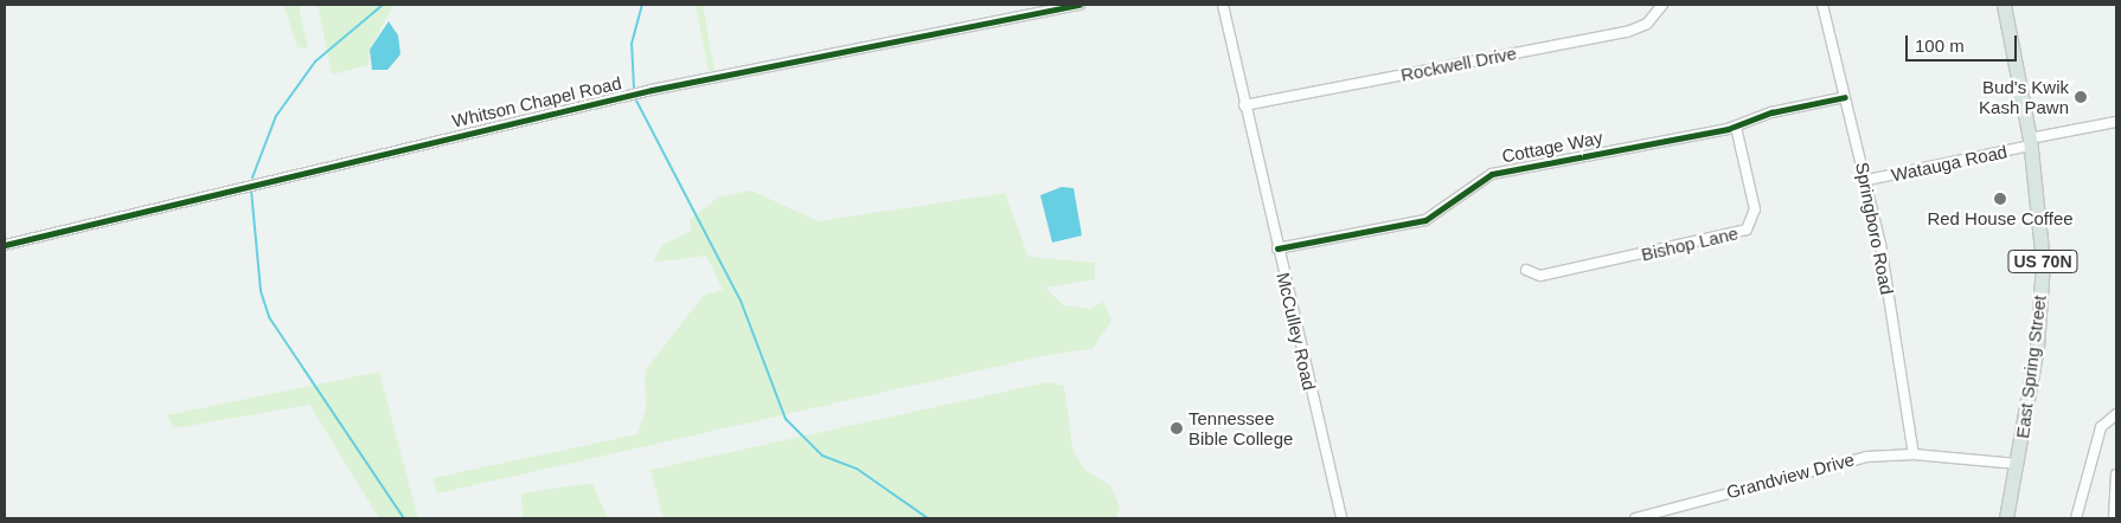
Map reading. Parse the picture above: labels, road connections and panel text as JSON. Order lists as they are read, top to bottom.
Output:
{
  "streets": {
    "main road": ["US 70N", "East Spring Street"],
    "street": [
      "Rockwell Drive",
      "Whitson Chapel Road",
      "Cottage Way",
      "Watauga Road",
      "Springboro Road",
      "Bishop Lane",
      "McCulley Road",
      "Grandview Drive"
    ]
  },
  "crossings": [
    ["Rockwell Drive", "McCulley Road"],
    ["Cottage Way", "Springboro Road"],
    ["Cottage Way", "Bishop Lane"],
    ["Cottage Way", "McCulley Road"],
    ["Watauga Road", "Springboro Road"],
    ["Watauga Road", "East Spring Street"],
    ["Springboro Road", "Grandview Drive"],
    ["East Spring Street", "Grandview Drive"]
  ],
  "places": ["Bud's Kwik Kash Pawn", "Red House Coffee", "Tennessee Bible College"],
  "scale_bar": "100 m"
}
